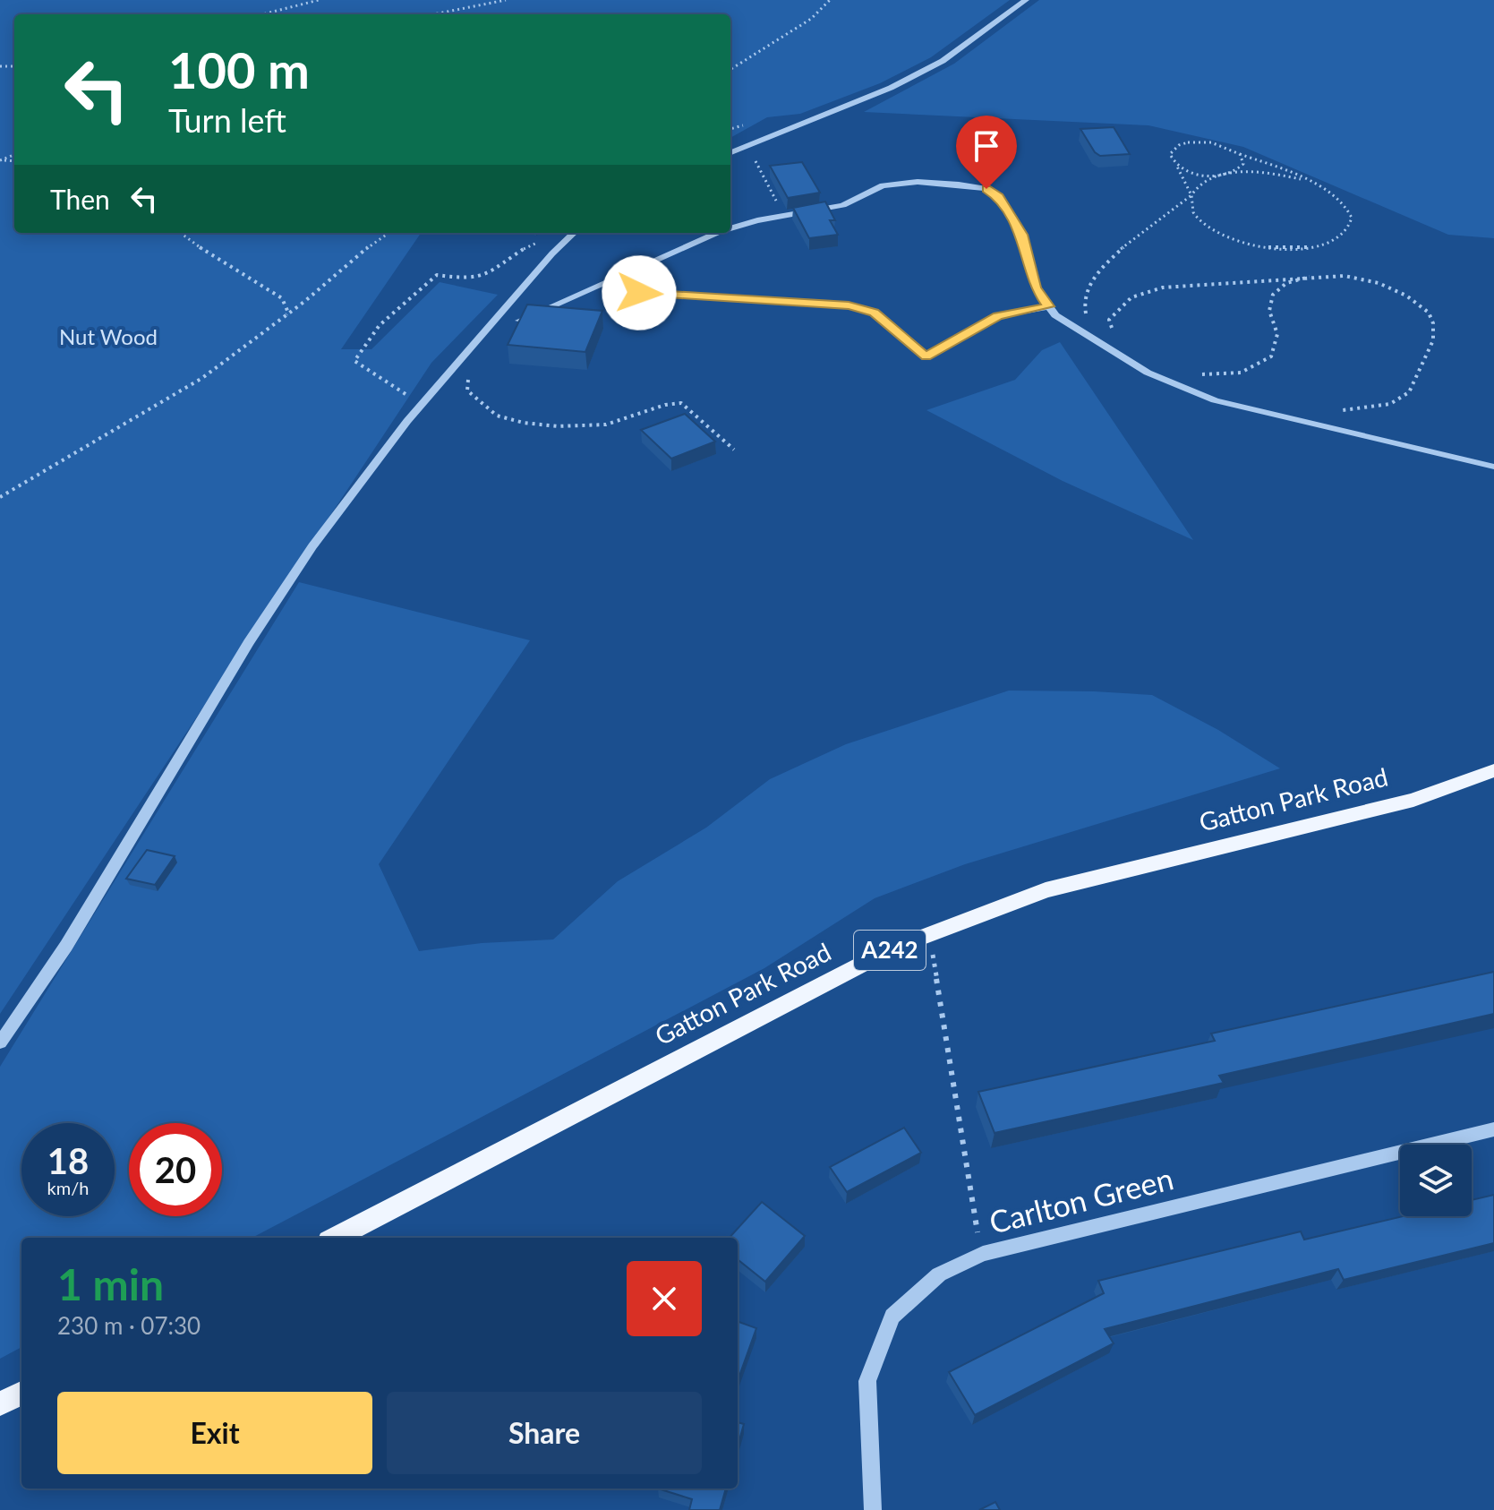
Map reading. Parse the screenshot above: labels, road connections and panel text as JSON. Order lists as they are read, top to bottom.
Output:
{
  "streets": {
    "main road": ["Gatton Park Road", "A242"],
    "street": ["Carlton Green"]
  },
  "parks": ["Nut Wood"],
  "page": {
    "turn": ["100 m", "Turn left"],
    "then": "Then",
    "speed": "18 km/h",
    "limit": "20",
    "heading": ["1 min", "230 m · 07:30"],
    "buttons": ["Exit", "Share"]
  }
}
